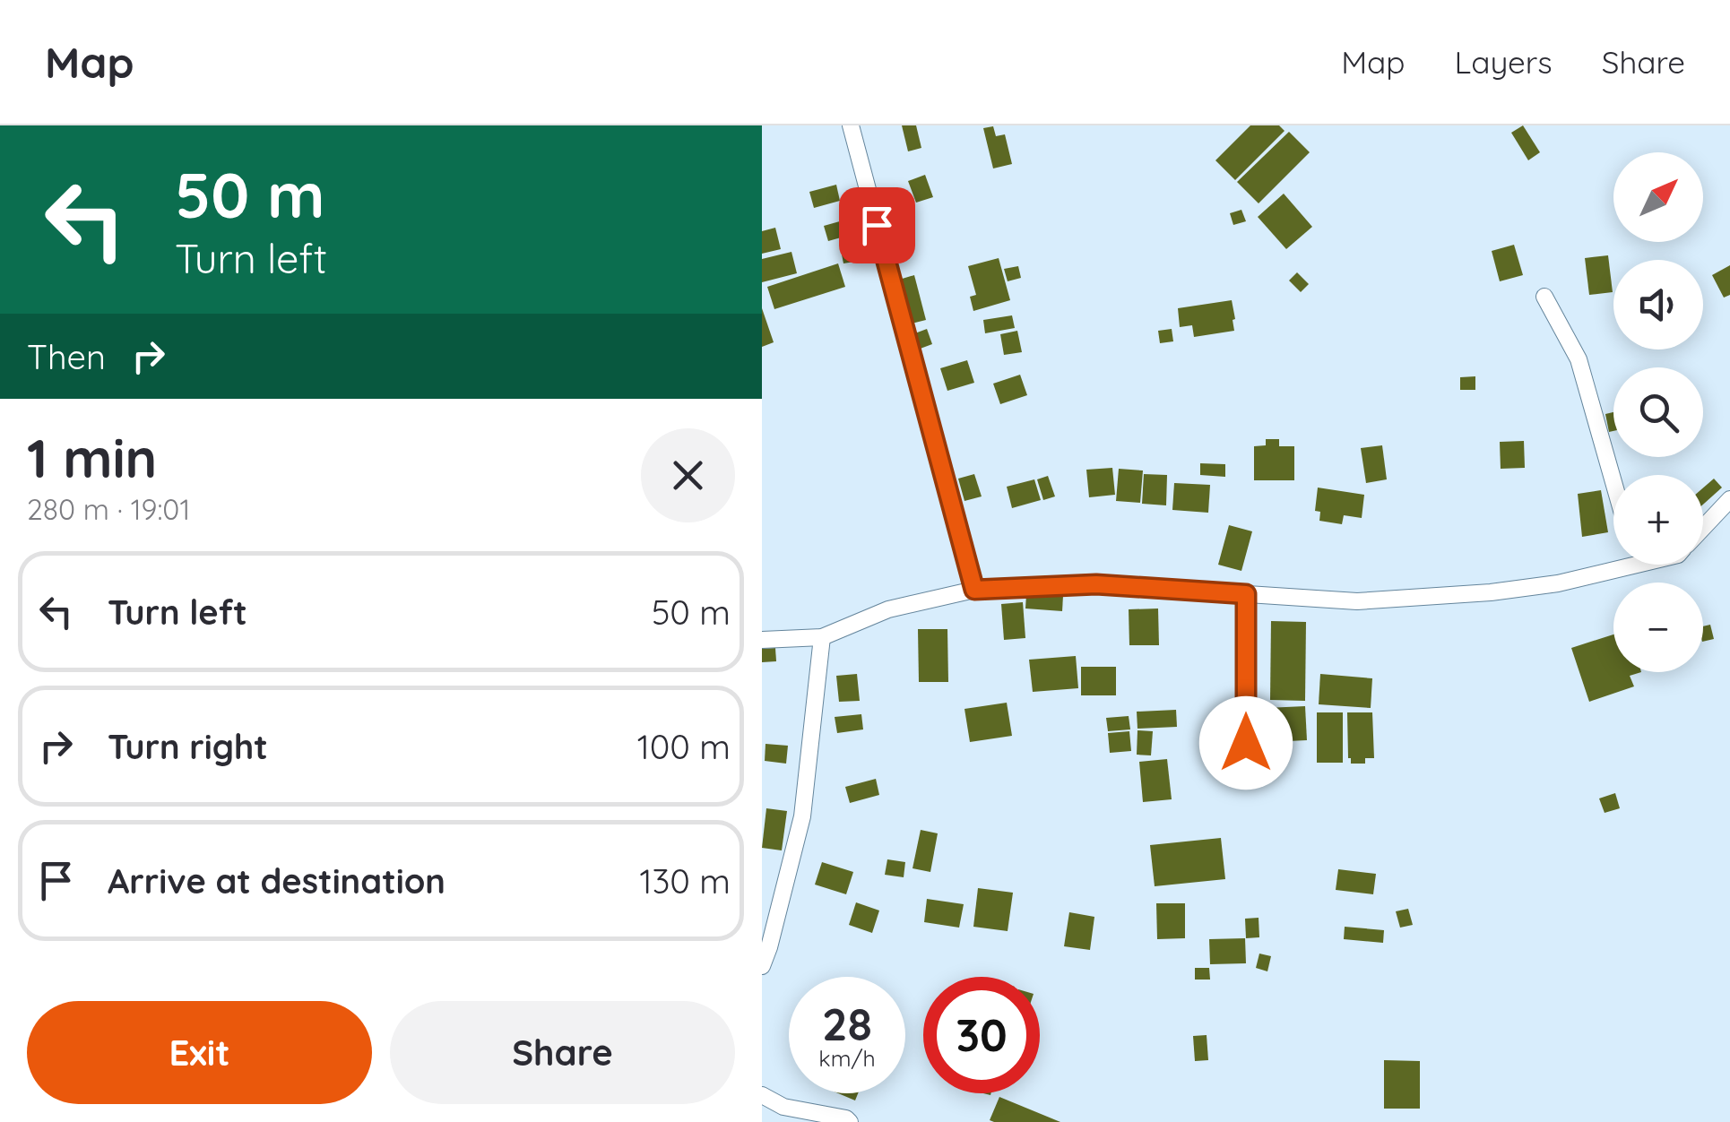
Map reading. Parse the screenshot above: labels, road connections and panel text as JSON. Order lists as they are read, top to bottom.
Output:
{
  "north": "top right",
  "page": {
    "header": "Map",
    "nav": ["Map", "Layers", "Share"],
    "turn": ["50 m", "Turn left"],
    "map_buttons": ["+", "−"],
    "then": "Then",
    "heading": ["1 min", "280 m · 19:01"],
    "list": [
      {
        "name": "Turn left",
        "value": "50 m"
      },
      {
        "name": "Turn right",
        "value": "100 m"
      },
      {
        "name": "Arrive at destination",
        "value": "130 m"
      }
    ],
    "speed": "28 km/h",
    "limit": "30",
    "buttons": ["Exit", "Share"]
  }
}
